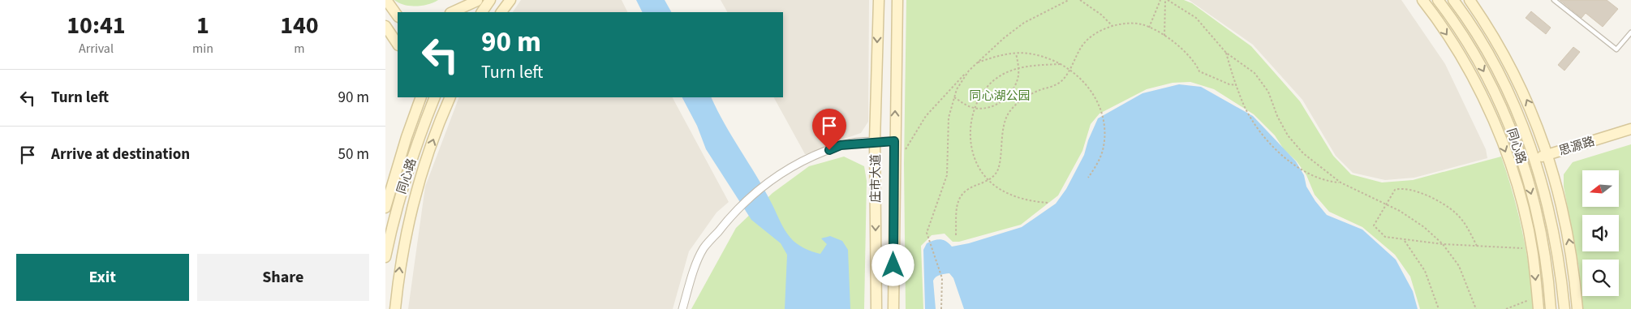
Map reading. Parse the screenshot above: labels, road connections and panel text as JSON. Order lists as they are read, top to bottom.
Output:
{
  "streets": {
    "street": ["同心路", "思源路", "庄市大道"]
  },
  "crossings": [
    ["同心路", "思源路"]
  ],
  "parks": ["同心湖公园"],
  "north": "left",
  "page": {
    "eta": [
      "10:41",
      "Arrival",
      "1",
      "min",
      "140",
      "m"
    ],
    "turn": ["90 m", "Turn left"],
    "list": [
      {
        "name": "Turn left",
        "value": "90 m"
      },
      {
        "name": "Arrive at destination",
        "value": "50 m"
      }
    ],
    "buttons": ["Exit", "Share"]
  }
}
